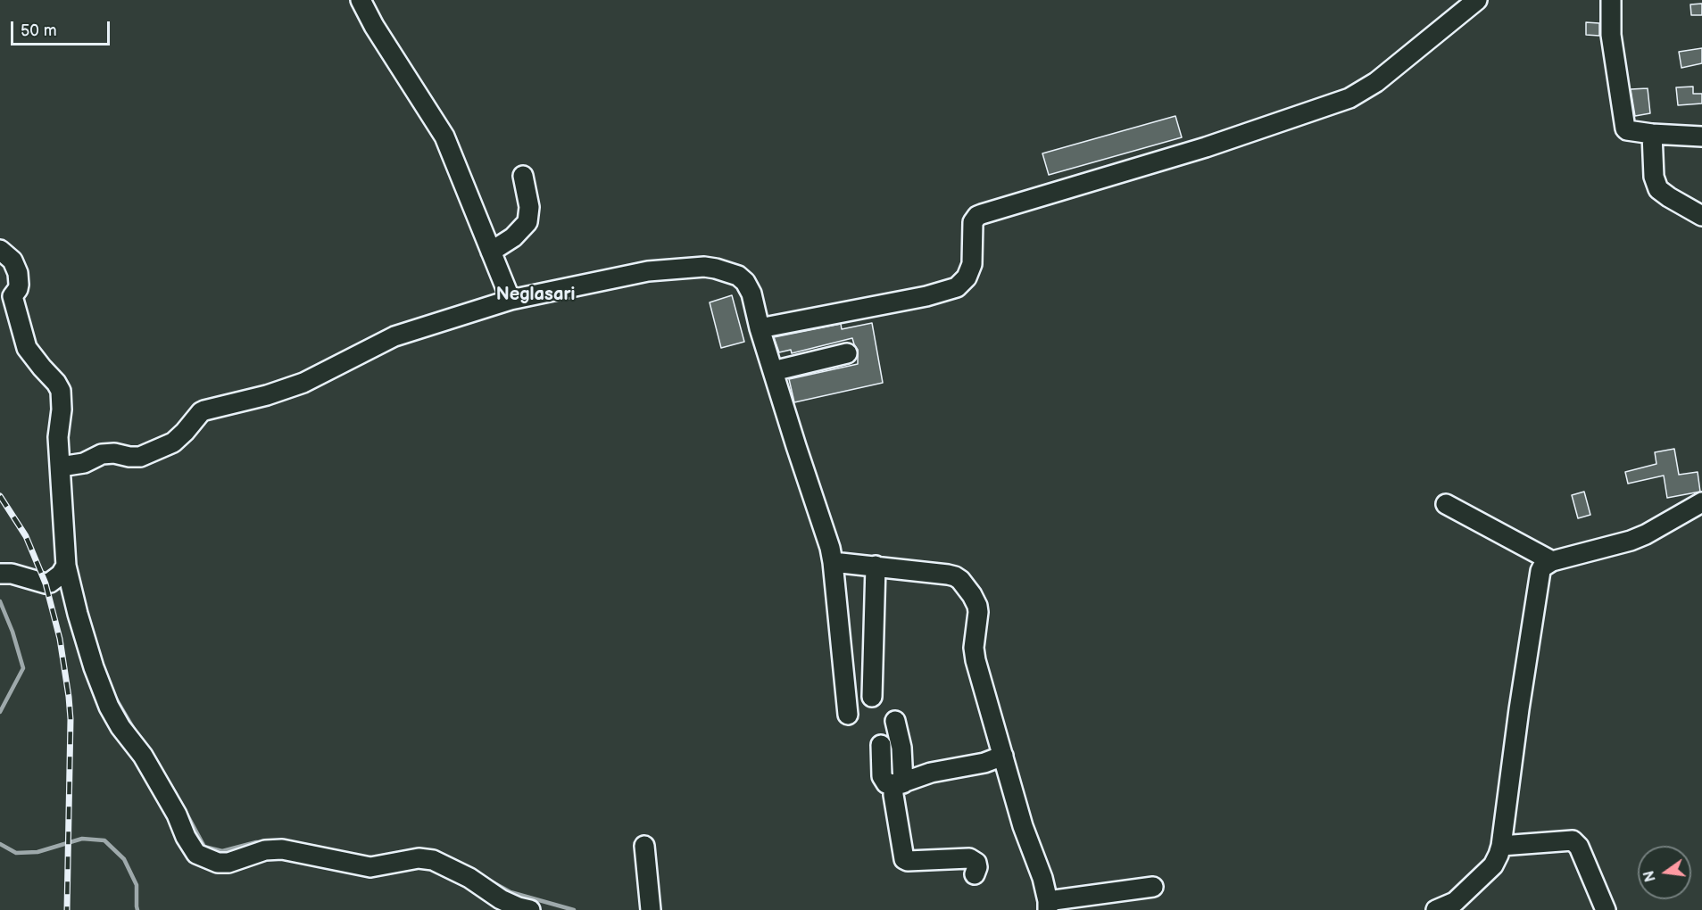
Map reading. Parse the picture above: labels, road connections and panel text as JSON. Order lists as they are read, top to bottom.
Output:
{
  "districts": ["Neglasari"],
  "scale_bar": "50 m",
  "north": "left"
}
